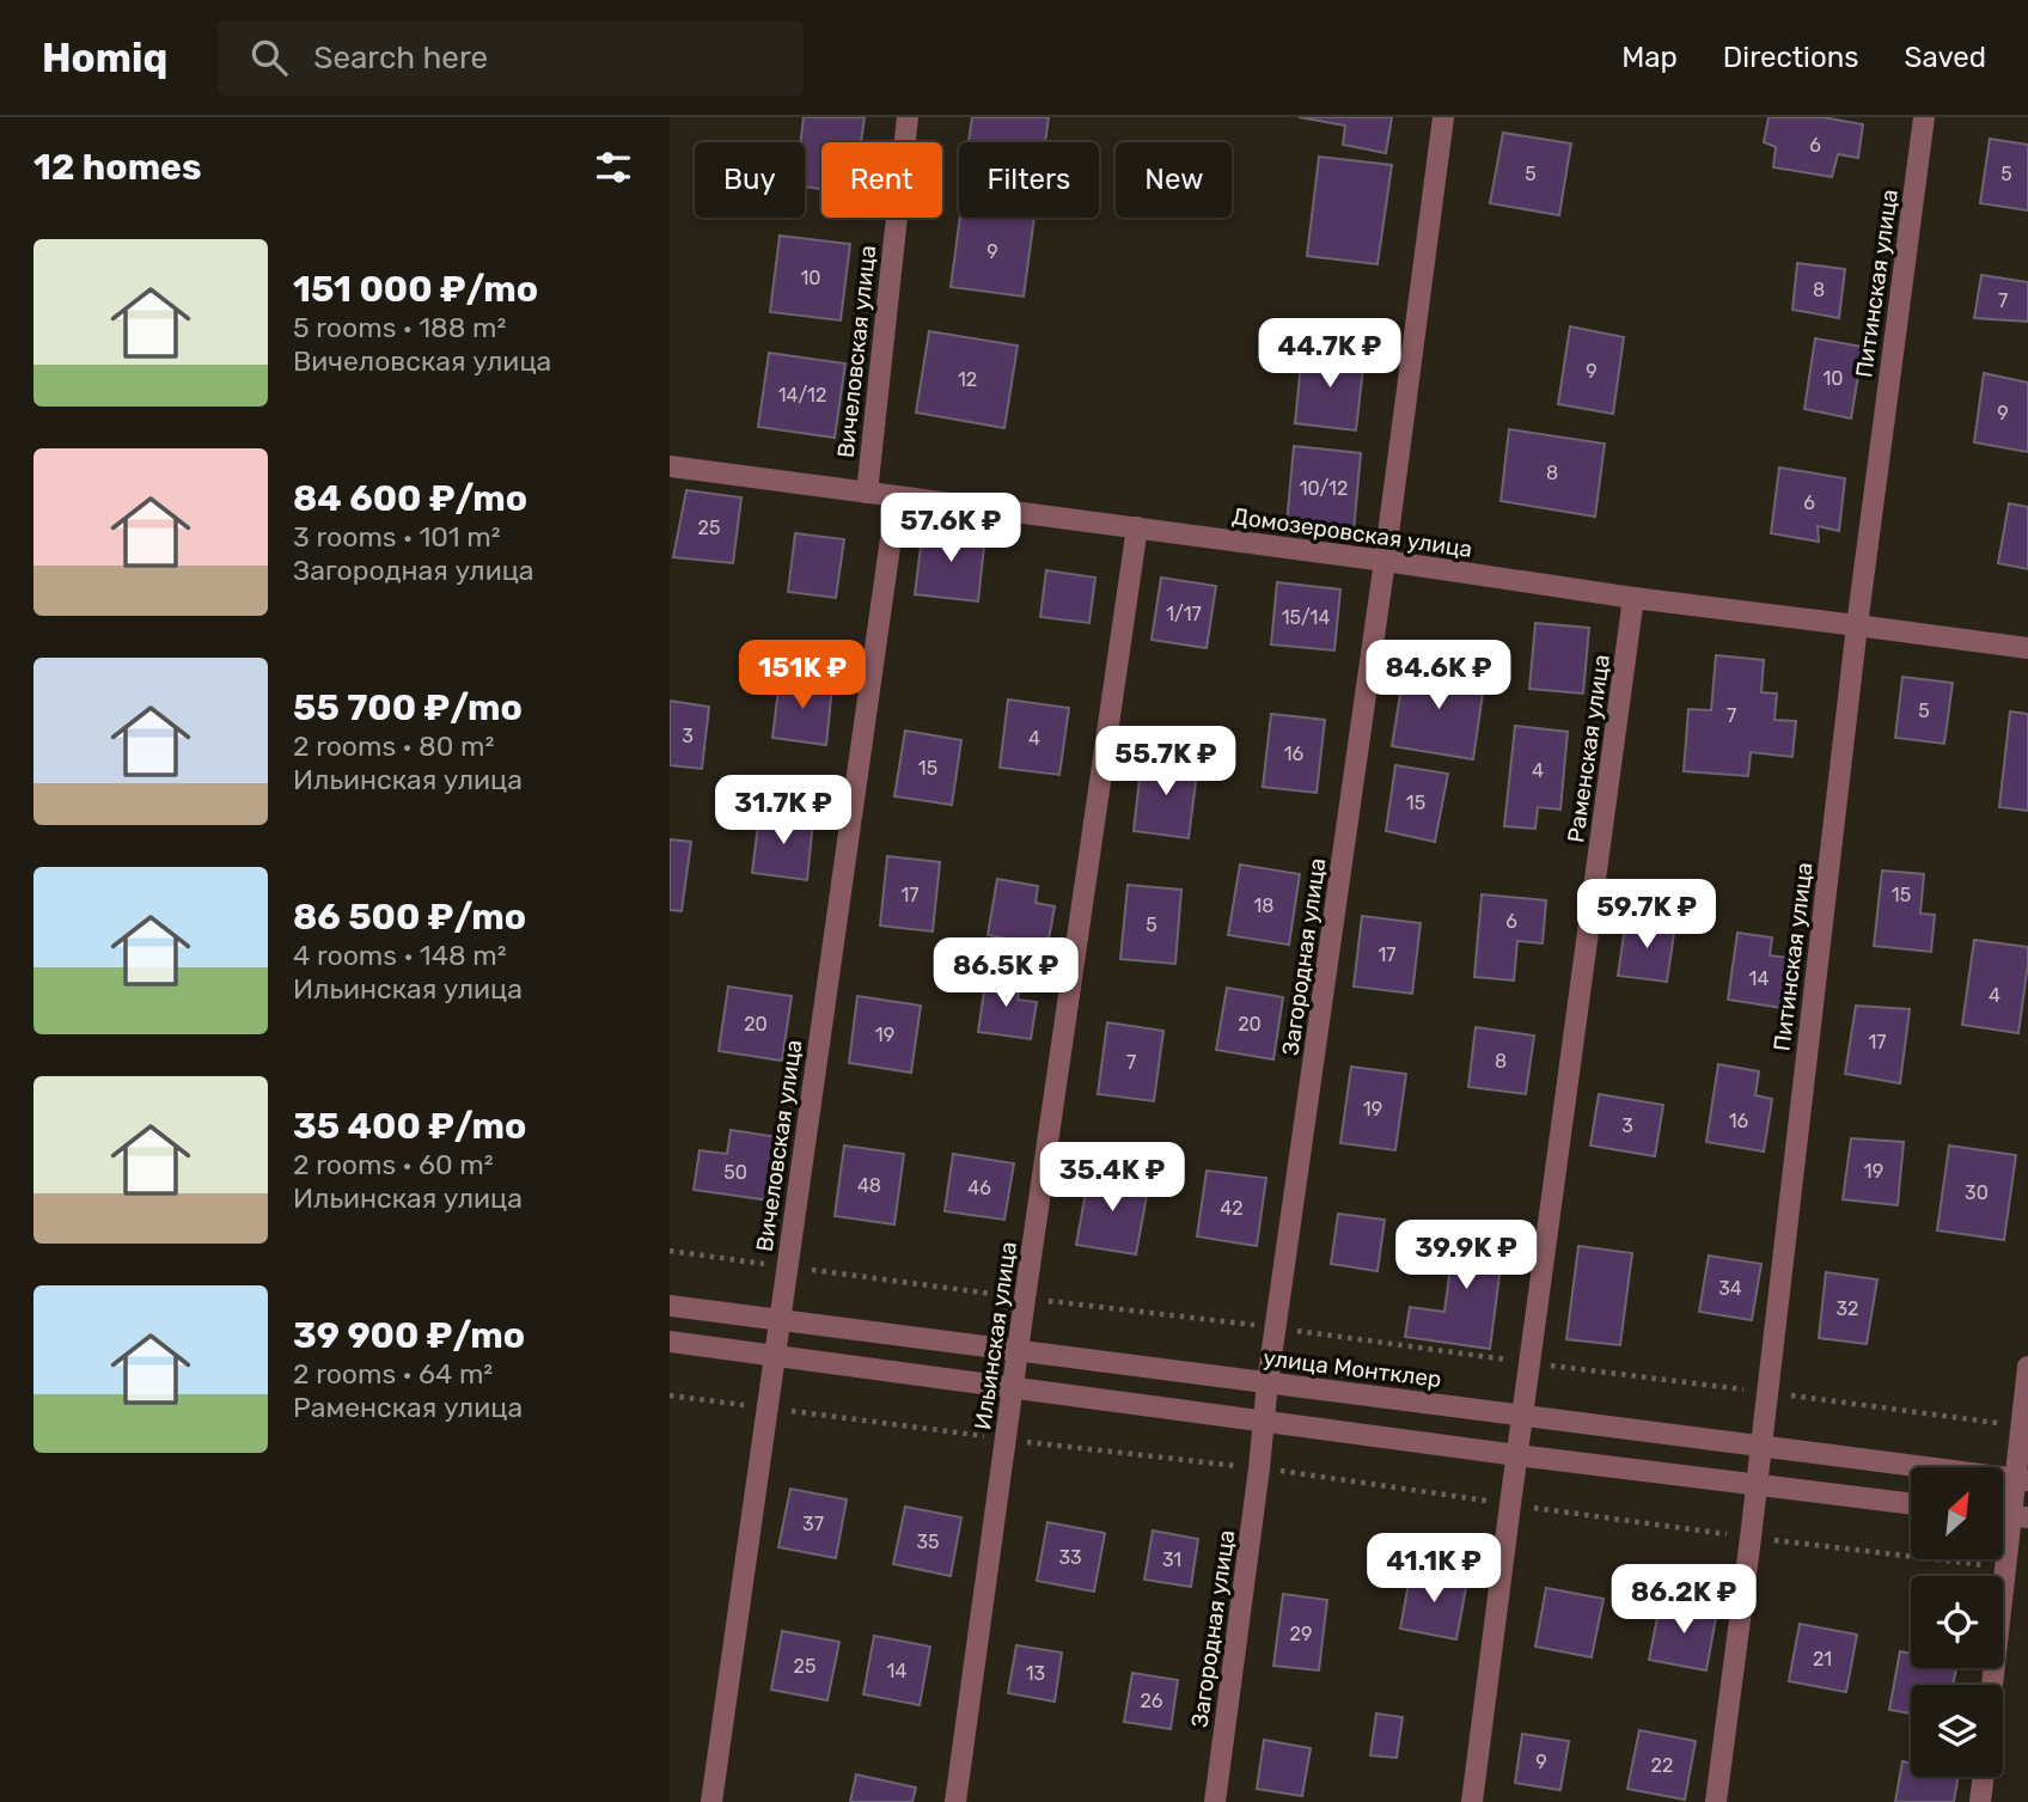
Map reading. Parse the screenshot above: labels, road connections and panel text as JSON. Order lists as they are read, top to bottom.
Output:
{
  "streets": {
    "street": [
      "Питинская улица",
      "Вичеловская улица",
      "Домозеровская улица",
      "Раменская улица",
      "Загородная улица",
      "Ильинская улица",
      "улица Монтклер"
    ]
  },
  "crossings": [
    ["Питинская улица", "Домозеровская улица"],
    ["Питинская улица", "улица Монтклер"],
    ["Вичеловская улица", "Домозеровская улица"],
    ["Вичеловская улица", "улица Монтклер"],
    ["Домозеровская улица", "Раменская улица"],
    ["Домозеровская улица", "Загородная улица"],
    ["Домозеровская улица", "Ильинская улица"],
    ["Раменская улица", "улица Монтклер"],
    ["Загородная улица", "улица Монтклер"],
    ["Ильинская улица", "улица Монтклер"]
  ],
  "house_numbers": [
    "6",
    "5",
    "5",
    "9",
    "10",
    "8",
    "7",
    "9",
    "10",
    "12",
    "14/12",
    "9",
    "8",
    "10/12",
    "6",
    "25",
    "1/17",
    "15/14",
    "5",
    "7",
    "3",
    "4",
    "16",
    "15",
    "4",
    "15",
    "17",
    "15",
    "18",
    "6",
    "5",
    "17",
    "14",
    "4",
    "20",
    "20",
    "19",
    "17",
    "8",
    "7",
    "19",
    "16",
    "3",
    "19",
    "50",
    "48",
    "46",
    "30",
    "42",
    "34",
    "32",
    "37",
    "35",
    "33",
    "31",
    "29",
    "21",
    "25",
    "14",
    "13",
    "26",
    "9",
    "22"
  ],
  "north": "top right",
  "page": {
    "header": "Homiq",
    "search": "Search here",
    "nav": ["Map", "Directions", "Saved"],
    "heading": "12 homes",
    "chip": [
      "Buy",
      "Rent",
      "Filters",
      "New"
    ],
    "list": [
      {
        "name": "151 000 ₽/mo",
        "note": "5 rooms · 188 m² · Вичеловская улица"
      },
      {
        "name": "84 600 ₽/mo",
        "note": "3 rooms · 101 m² · Загородная улица"
      },
      {
        "name": "55 700 ₽/mo",
        "note": "2 rooms · 80 m² · Ильинская улица"
      },
      {
        "name": "86 500 ₽/mo",
        "note": "4 rooms · 148 m² · Ильинская улица"
      },
      {
        "name": "35 400 ₽/mo",
        "note": "2 rooms · 60 m² · Ильинская улица"
      },
      {
        "name": "39 900 ₽/mo",
        "note": "2 rooms · 64 m² · Раменская улица"
      }
    ],
    "price": [
      "44.7K ₽",
      "57.6K ₽",
      "151K ₽",
      "84.6K ₽",
      "55.7K ₽",
      "31.7K ₽",
      "59.7K ₽",
      "86.5K ₽",
      "35.4K ₽",
      "39.9K ₽",
      "41.1K ₽",
      "86.2K ₽"
    ]
  }
}
